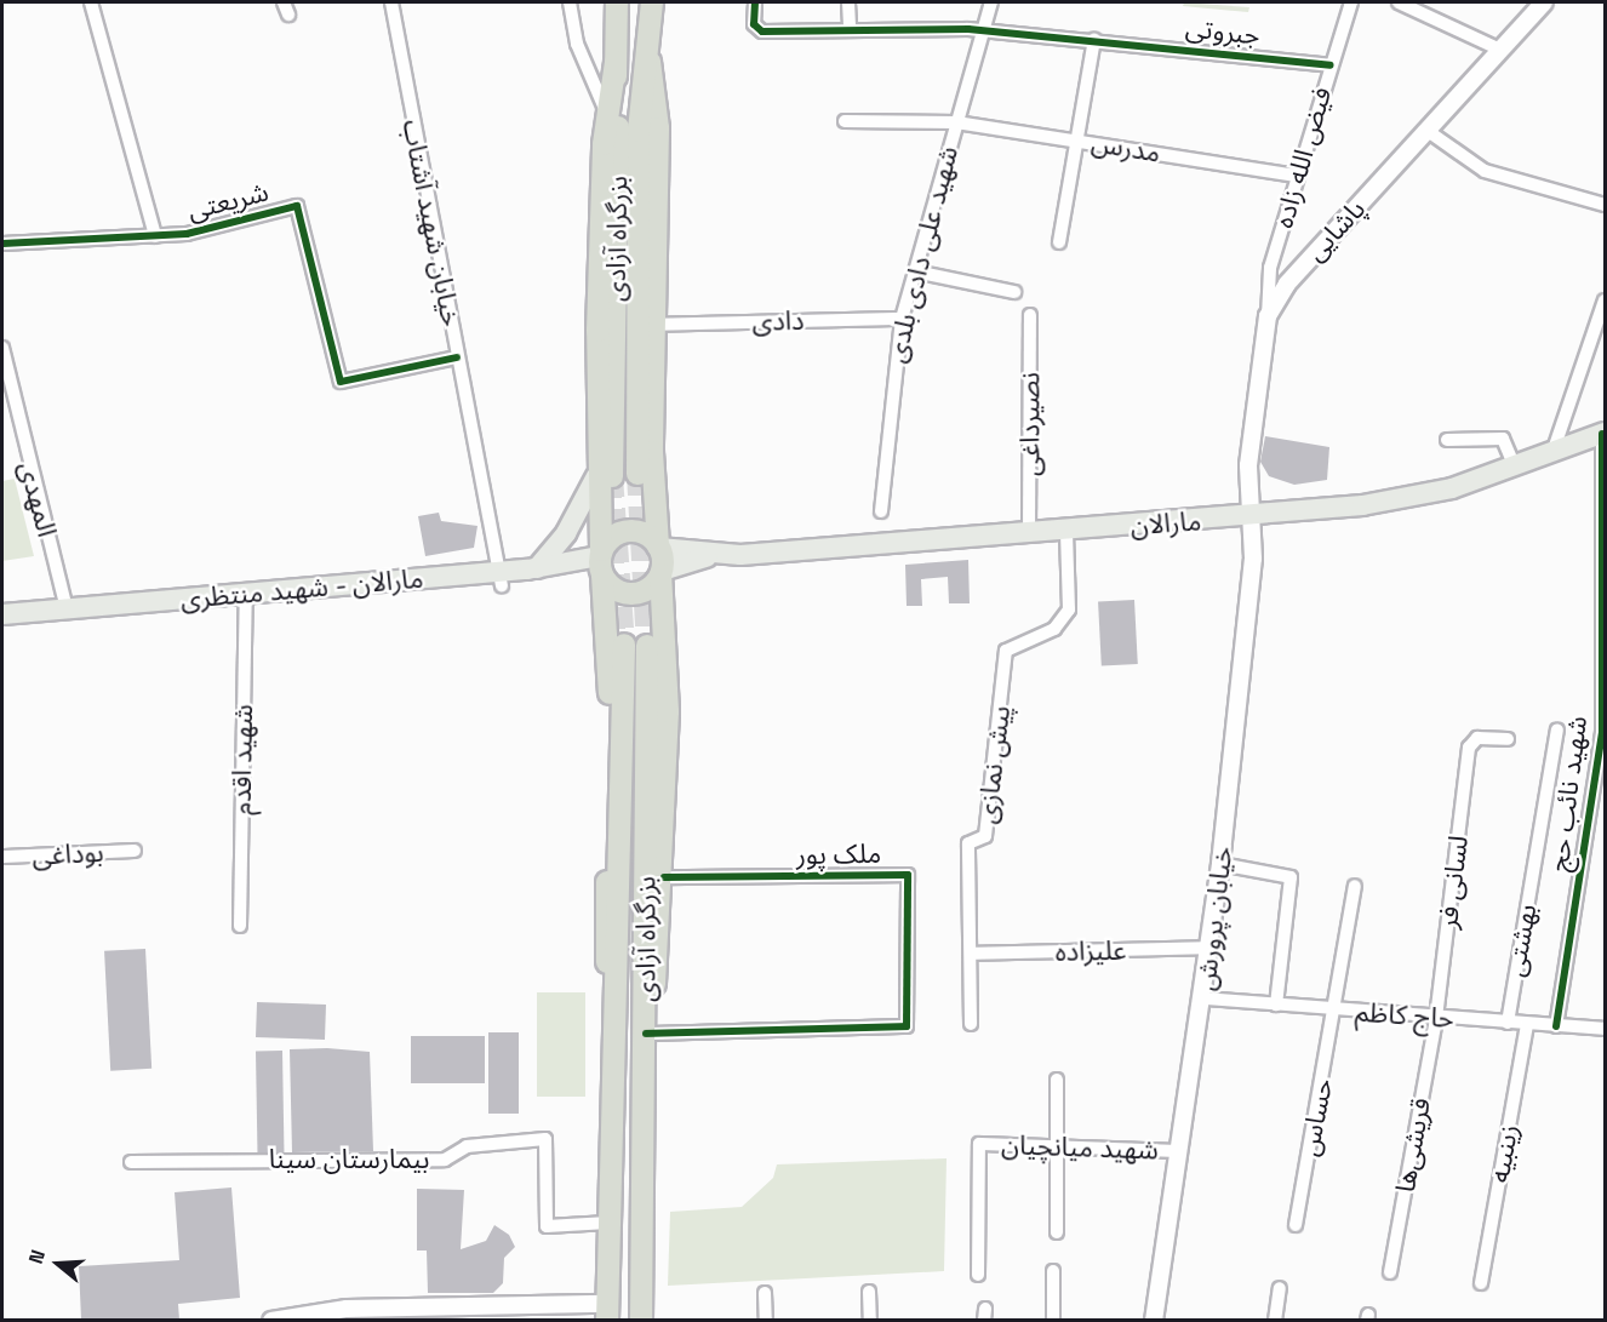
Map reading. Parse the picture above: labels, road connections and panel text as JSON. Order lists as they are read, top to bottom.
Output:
{
  "streets": {
    "highway": ["بزرگراه آزادی"],
    "main road": [
      "پاشایی",
      "مارالان",
      "مارالان - شهید منتظری",
      "خیابان پرورش"
    ],
    "street": [
      "جبروتی",
      "مدرس",
      "فیض الله زاده",
      "شریعتی",
      "خیابان شهید آشتاب",
      "شهید علی دادی بلدی",
      "دادی",
      "نصیرداغی",
      "المهدی",
      "شهید اقدم",
      "پیش نمازی",
      "شهید نائب حج",
      "بوداغی",
      "ملک پور",
      "لسانی فر",
      "بهشتی",
      "علیزاده",
      "حاج کاظم",
      "حساس",
      "قریشی‌ها",
      "شهید میانچیان",
      "زینبیه",
      "بیمارستان سینا"
    ]
  },
  "crossings": [
    ["جبروتی", "فیض الله زاده"],
    ["جبروتی", "شهید علی دادی بلدی"],
    ["مدرس", "فیض الله زاده"],
    ["مدرس", "شهید علی دادی بلدی"],
    ["فیض الله زاده", "پاشایی"],
    ["شریعتی", "خیابان شهید آشتاب"],
    ["خیابان شهید آشتاب", "مارالان - شهید منتظری"],
    ["پاشایی", "مارالان"],
    ["پاشایی", "خیابان پرورش"],
    ["بزرگراه آزادی", "مارالان"],
    ["بزرگراه آزادی", "مارالان - شهید منتظری"],
    ["بزرگراه آزادی", "ملک پور"],
    ["بزرگراه آزادی", "بیمارستان سینا"],
    ["شهید علی دادی بلدی", "دادی"],
    ["نصیرداغی", "مارالان"],
    ["المهدی", "مارالان - شهید منتظری"],
    ["مارالان", "مارالان - شهید منتظری"],
    ["مارالان", "پیش نمازی"],
    ["مارالان", "شهید نائب حج"],
    ["مارالان", "خیابان پرورش"],
    ["مارالان - شهید منتظری", "شهید اقدم"],
    ["پیش نمازی", "علیزاده"],
    ["شهید نائب حج", "حاج کاظم"],
    ["لسانی فر", "حاج کاظم"],
    ["لسانی فر", "قریشی‌ها"],
    ["خیابان پرورش", "علیزاده"],
    ["خیابان پرورش", "حاج کاظم"],
    ["خیابان پرورش", "شهید میانچیان"],
    ["بهشتی", "حاج کاظم"],
    ["حاج کاظم", "حساس"],
    ["حاج کاظم", "قریشی‌ها"],
    ["حاج کاظم", "زینبیه"]
  ],
  "north": "left"
}
